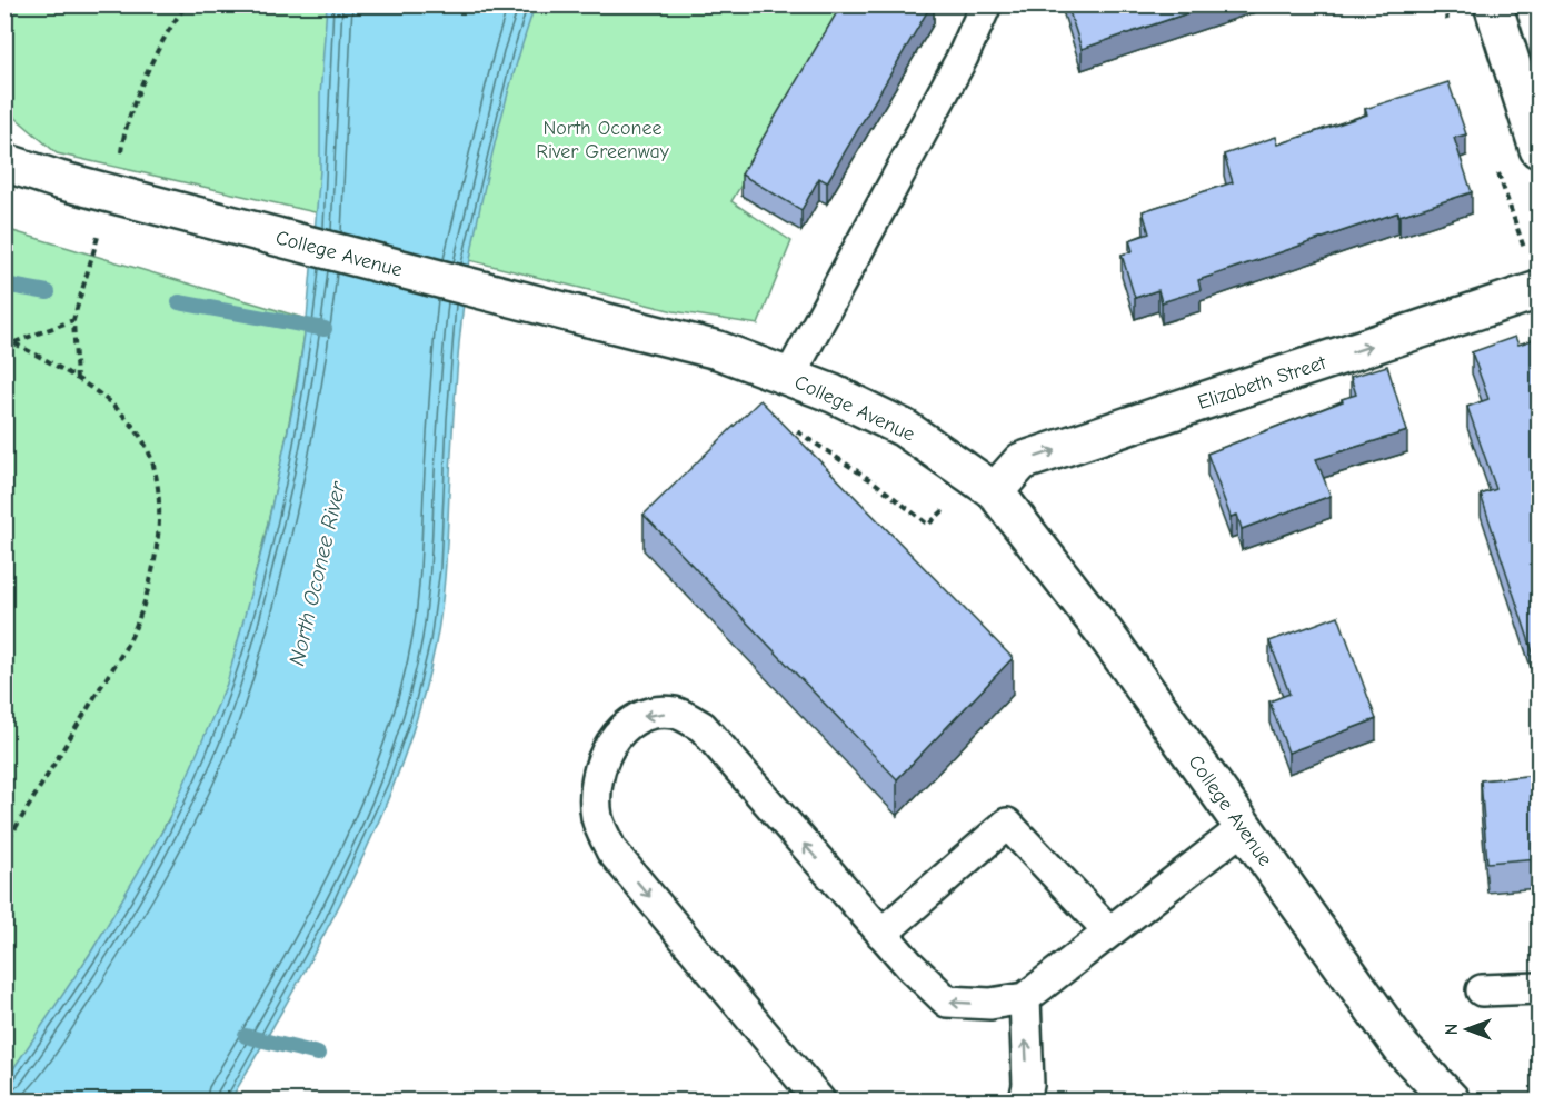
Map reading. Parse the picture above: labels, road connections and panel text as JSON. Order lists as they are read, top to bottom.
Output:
{
  "streets": {
    "street": ["College Avenue", "Elizabeth Street"]
  },
  "crossings": [
    ["College Avenue", "Elizabeth Street"]
  ],
  "one_way": ["Elizabeth Street"],
  "water": ["North Oconee River"],
  "parks": ["North Oconee River Greenway"],
  "north": "left"
}
